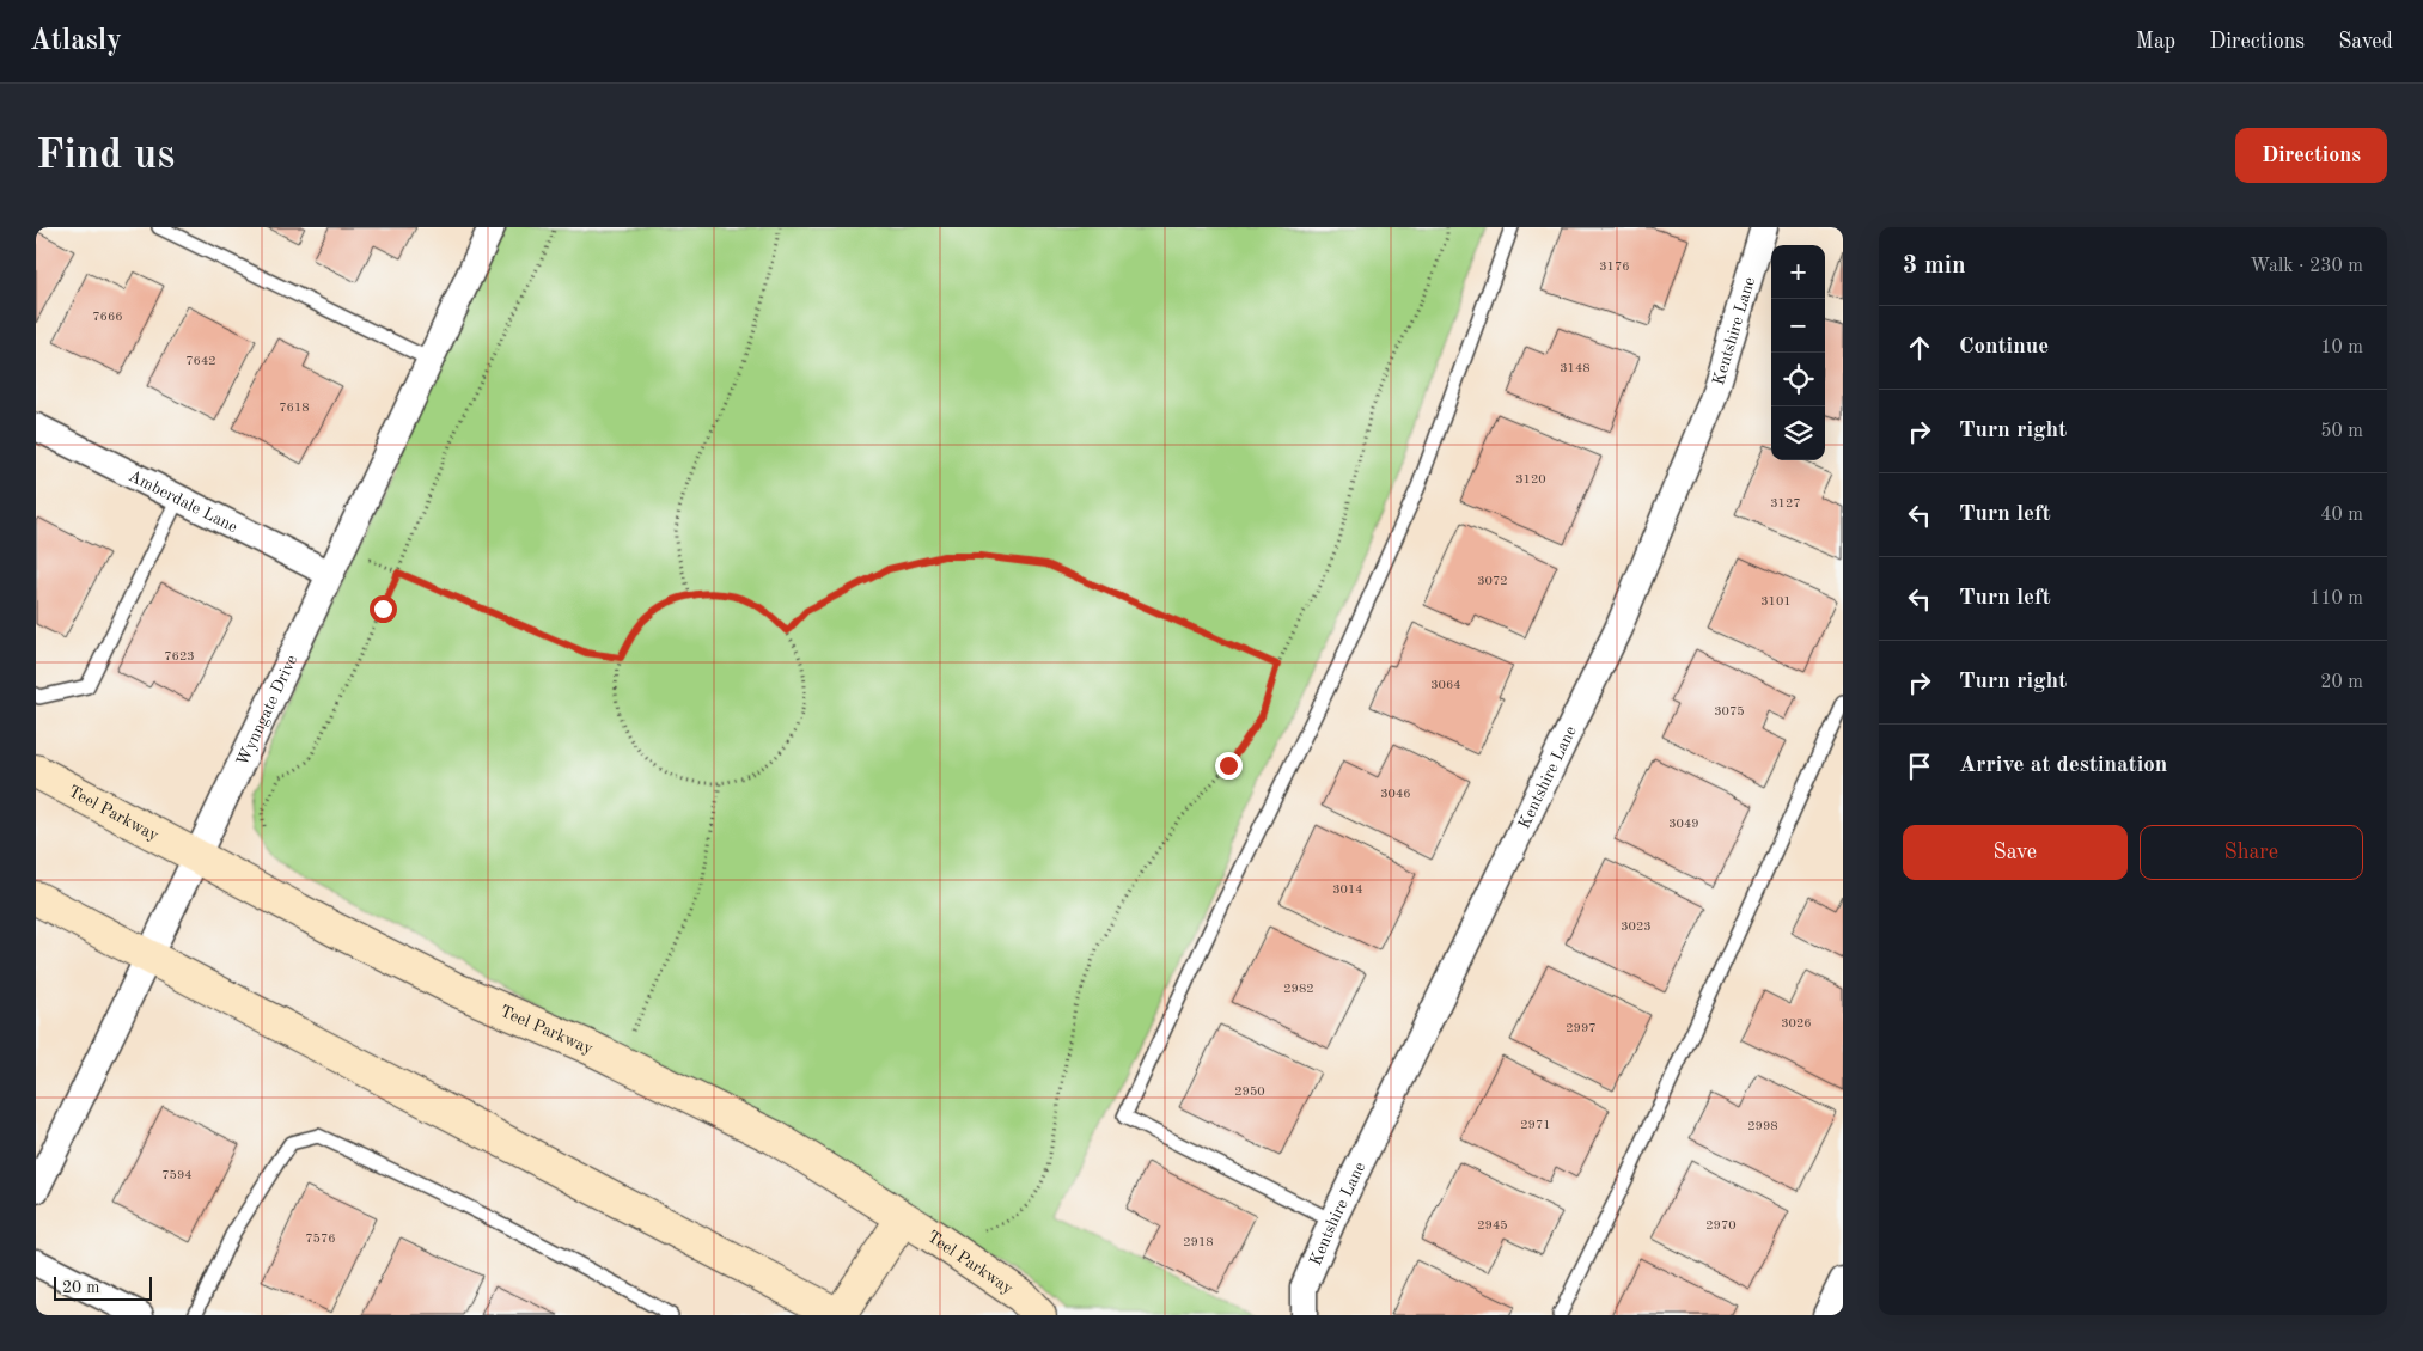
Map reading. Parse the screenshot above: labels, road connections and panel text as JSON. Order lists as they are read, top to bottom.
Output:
{
  "streets": {
    "main road": ["Teel Parkway"],
    "street": ["Kentshire Lane", "Amberdale Lane", "Wynngate Drive"]
  },
  "crossings": [
    ["Amberdale Lane", "Wynngate Drive"],
    ["Wynngate Drive", "Teel Parkway"]
  ],
  "house_numbers": [
    "3176",
    "7666",
    "7642",
    "3148",
    "7618",
    "3120",
    "3127",
    "3072",
    "3101",
    "7623",
    "3064",
    "3075",
    "3046",
    "3049",
    "3014",
    "3023",
    "2982",
    "3026",
    "2997",
    "2950",
    "2971",
    "2998",
    "7594",
    "2945",
    "2970",
    "7576",
    "2918"
  ],
  "scale_bar": "20 m",
  "page": {
    "header": "Atlasly",
    "nav": ["Map", "Directions", "Saved"],
    "buttons": [
      "Directions",
      ["Save", "Share"]
    ],
    "title": "Find us",
    "heading": ["3 min", "Walk · 230 m"],
    "map_buttons": ["+", "−"],
    "list": [
      ["Continue", "10 m"],
      ["Turn right", "50 m"],
      ["Turn left", "40 m"],
      ["Turn left", "110 m"],
      ["Turn right", "20 m"],
      "Arrive at destination"
    ],
    "scale": "20 m"
  }
}
